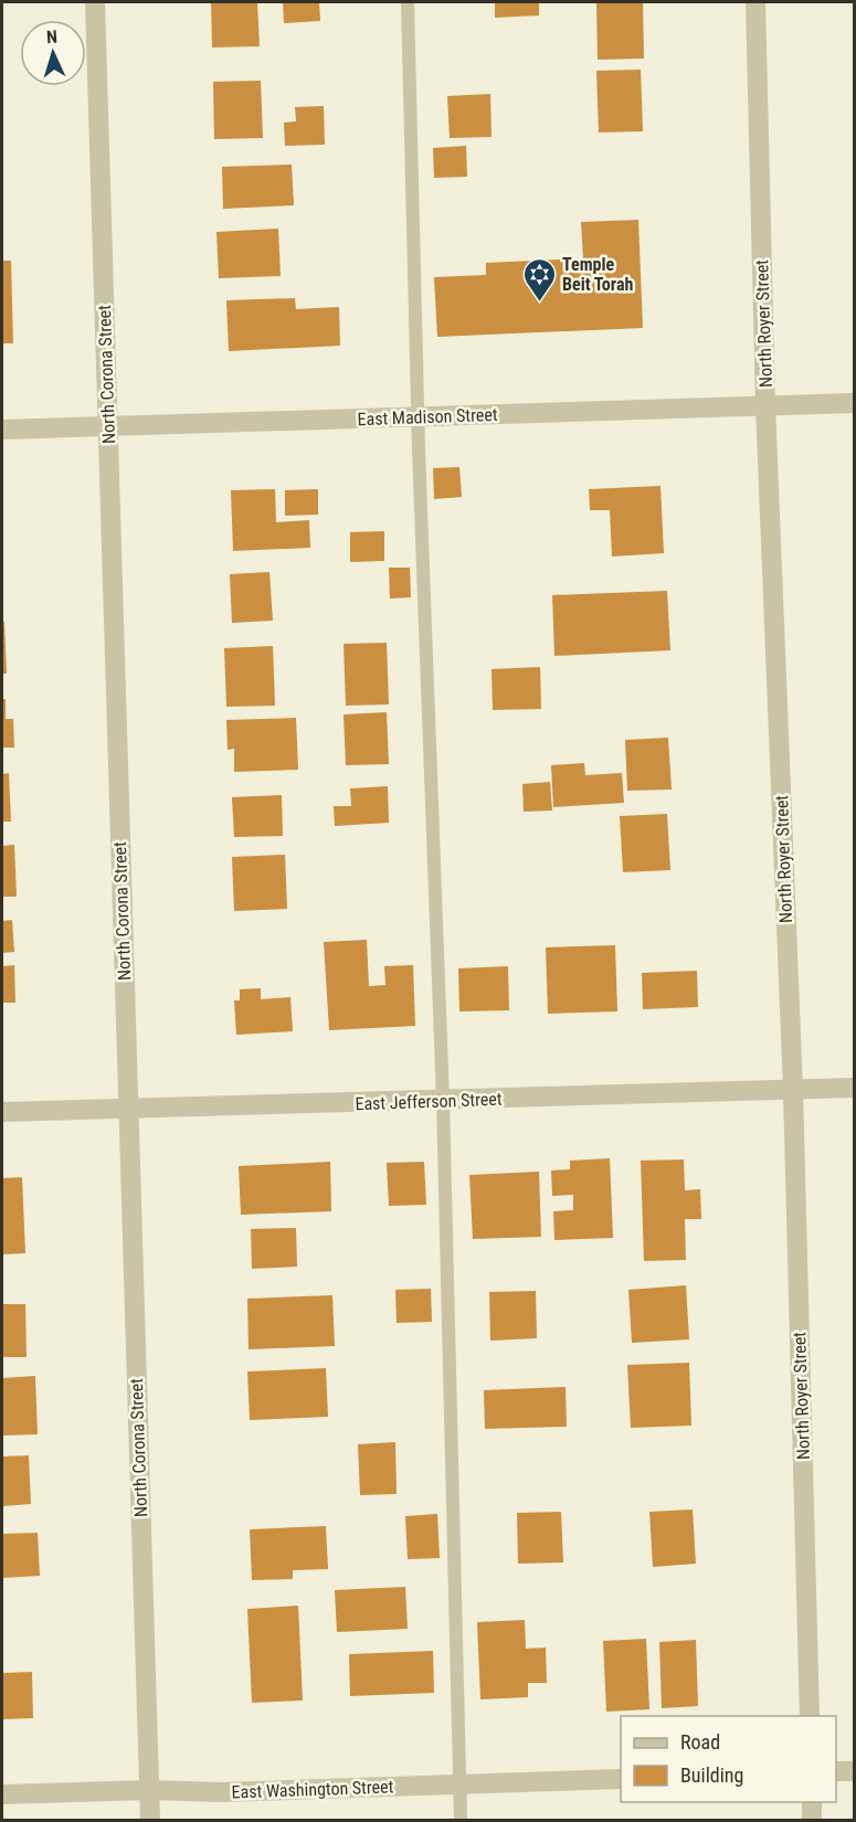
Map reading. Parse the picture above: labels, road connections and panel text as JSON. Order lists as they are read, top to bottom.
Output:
{
  "streets": {
    "street": [
      "North Royer Street",
      "North Corona Street",
      "East Madison Street",
      "East Jefferson Street",
      "East Washington Street"
    ]
  },
  "crossings": [
    ["North Royer Street", "East Madison Street"],
    ["North Royer Street", "East Jefferson Street"],
    ["North Corona Street", "East Madison Street"],
    ["North Corona Street", "East Jefferson Street"],
    ["North Corona Street", "East Washington Street"]
  ],
  "places": {
    "synagogue": ["Temple Beit Torah"]
  },
  "legend": ["Road", "Building"],
  "north": "top"
}
